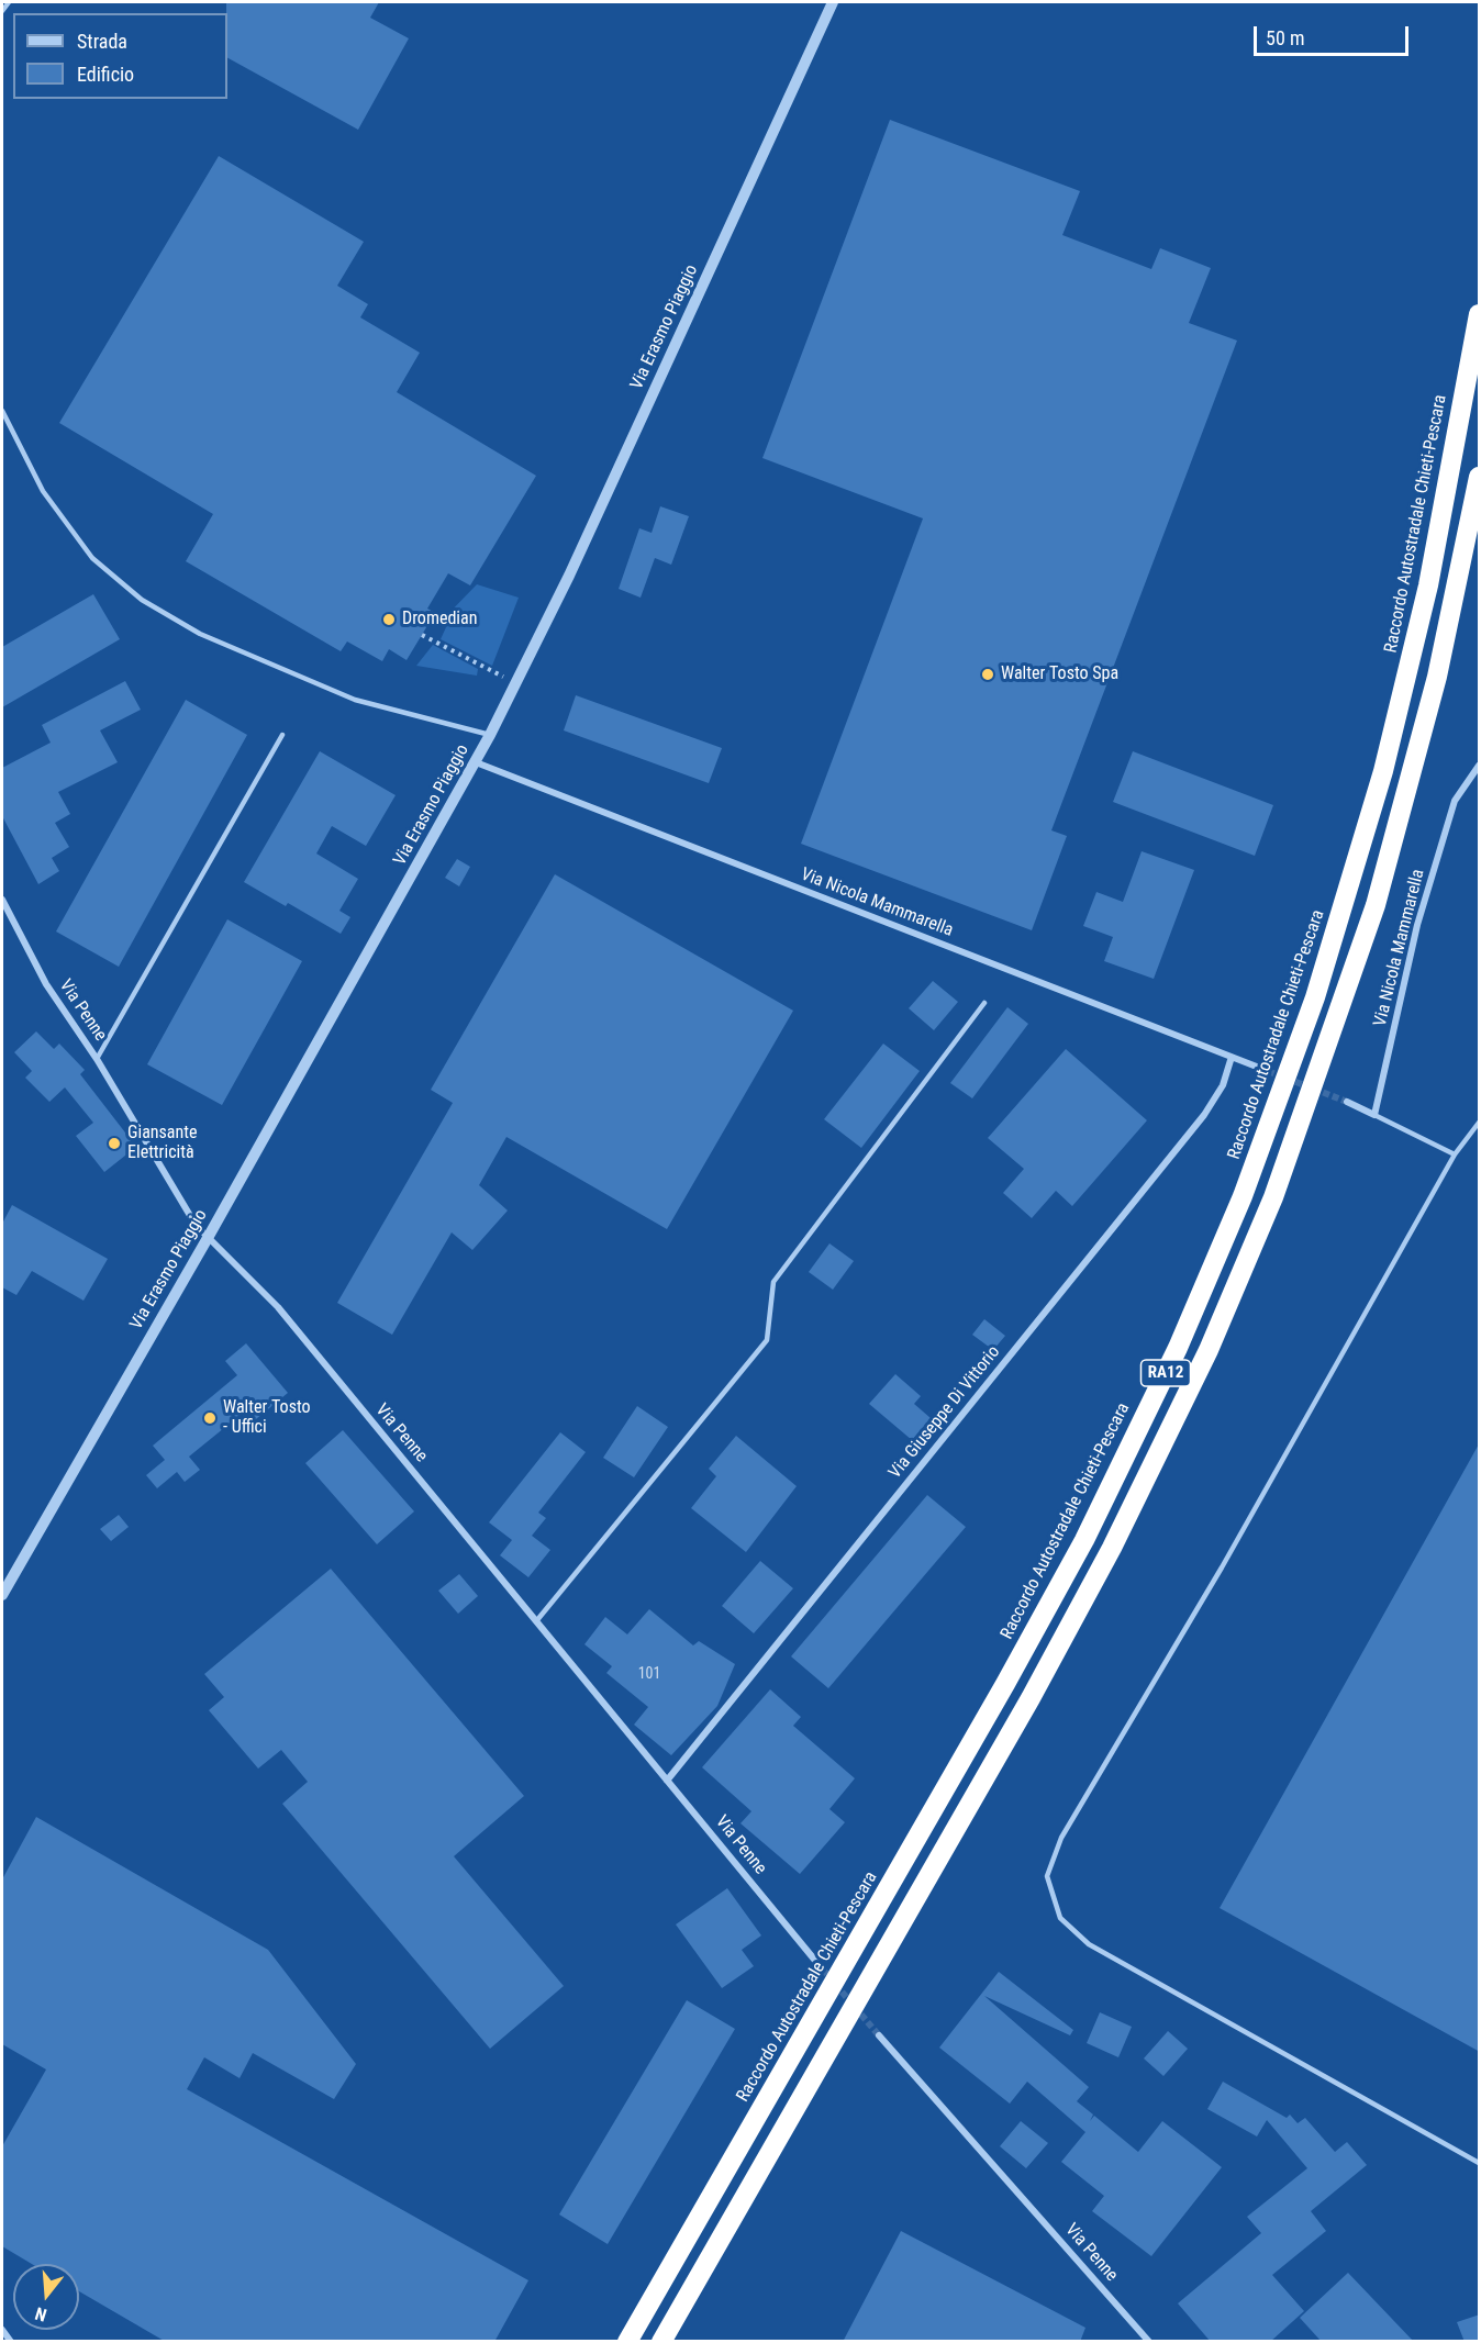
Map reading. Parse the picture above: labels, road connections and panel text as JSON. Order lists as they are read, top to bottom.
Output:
{
  "streets": {
    "highway": ["Raccordo Autostradale Chieti-Pescara", "RA12"],
    "street": [
      "Via Erasmo Piaggio",
      "Via Nicola Mammarella",
      "Via Penne",
      "Via Giuseppe Di Vittorio"
    ]
  },
  "crossings": [
    ["Via Erasmo Piaggio", "Via Nicola Mammarella"],
    ["Via Erasmo Piaggio", "Via Penne"],
    ["Via Nicola Mammarella", "Via Giuseppe Di Vittorio"],
    ["Via Penne", "Via Giuseppe Di Vittorio"]
  ],
  "places": [
    "Dromedian",
    "Walter Tosto Spa",
    "Giansante Elettricità",
    "Walter Tosto - Uffici"
  ],
  "house_numbers": ["101"],
  "legend": ["Strada", "Edificio"],
  "scale_bar": "50 m",
  "north": "bottom"
}
